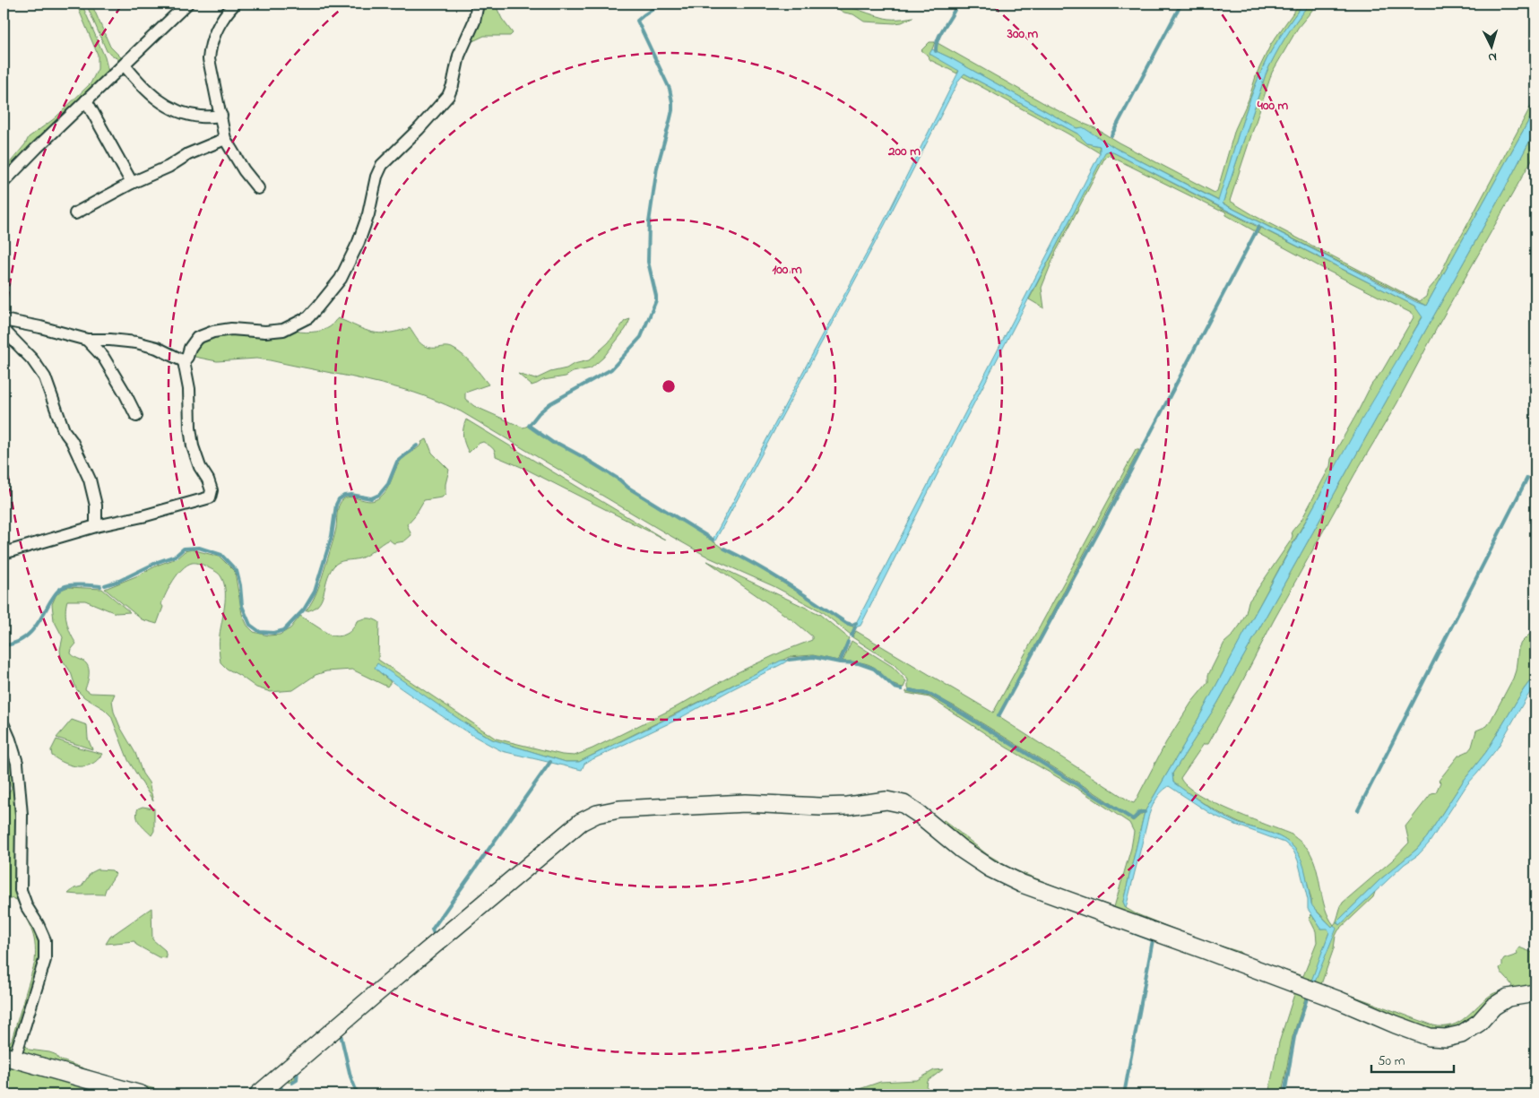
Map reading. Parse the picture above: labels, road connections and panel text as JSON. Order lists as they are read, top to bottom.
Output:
{
  "scale_bar": "50 m",
  "north": "bottom",
  "rings": [
    "300 m",
    "400 m",
    "200 m",
    "100 m"
  ]
}
